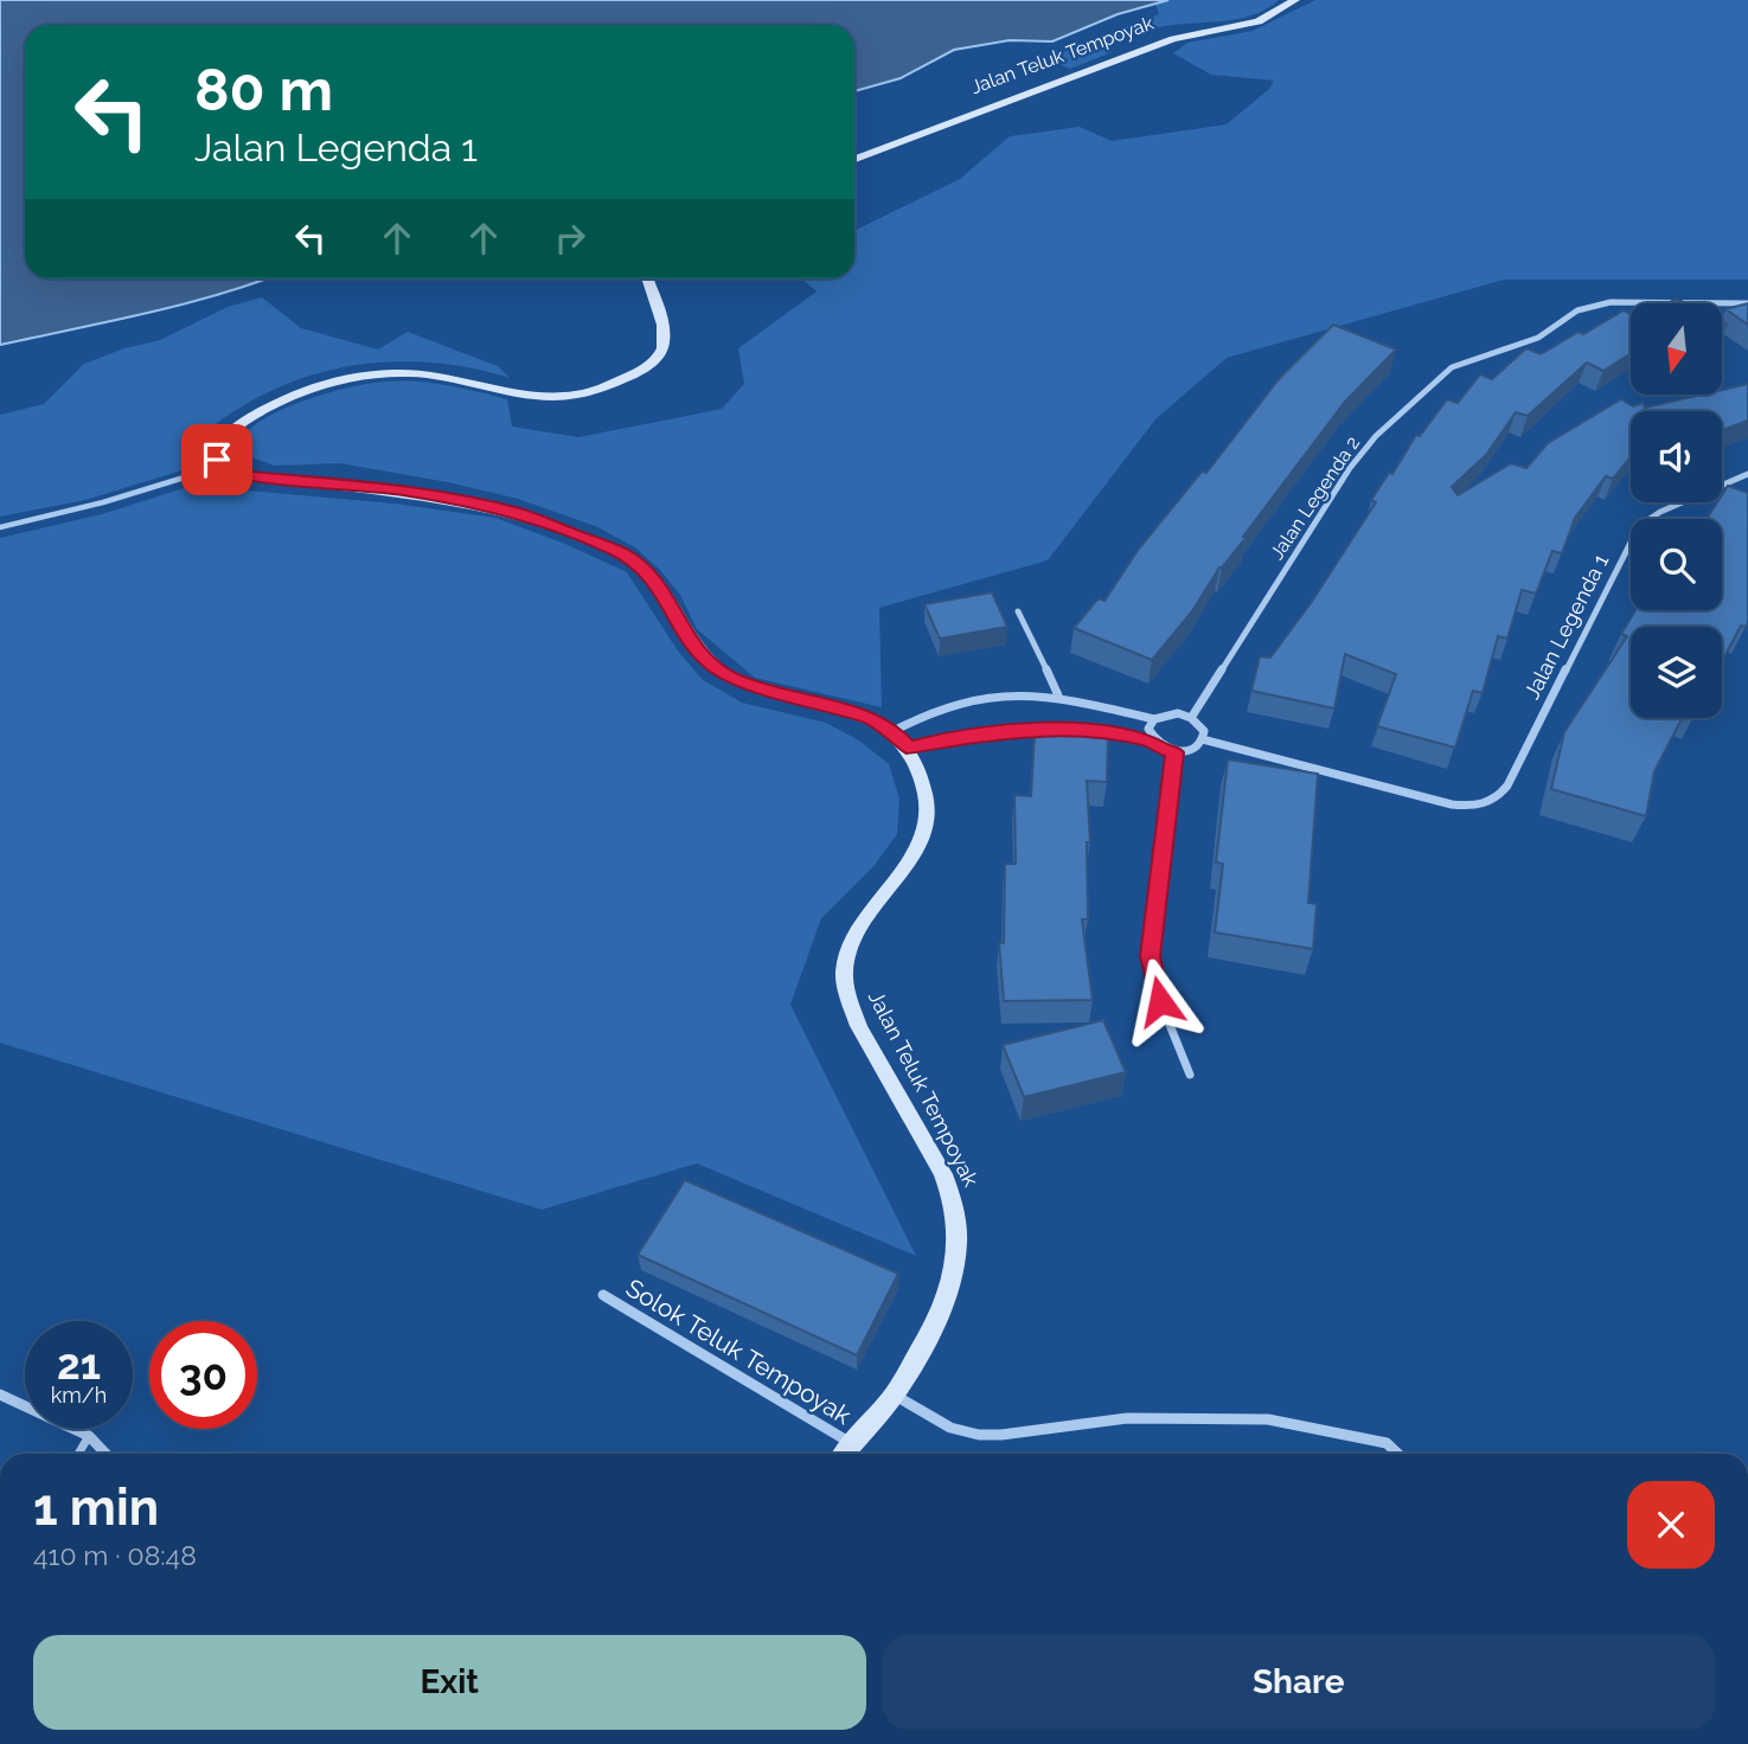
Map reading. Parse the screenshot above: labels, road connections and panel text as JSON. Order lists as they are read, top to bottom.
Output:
{
  "streets": {
    "street": [
      "Jalan Teluk Tempoyak",
      "Jalan Legenda 2",
      "Jalan Legenda 1",
      "Solok Teluk Tempoyak"
    ]
  },
  "crossings": [
    ["Jalan Teluk Tempoyak", "Solok Teluk Tempoyak"],
    ["Jalan Legenda 2", "Jalan Legenda 1"]
  ],
  "north": "bottom",
  "page": {
    "turn": ["80 m", "Jalan Legenda 1"],
    "speed": "21 km/h",
    "limit": "30",
    "heading": ["1 min", "410 m · 08:48"],
    "buttons": ["Exit", "Share"]
  }
}
